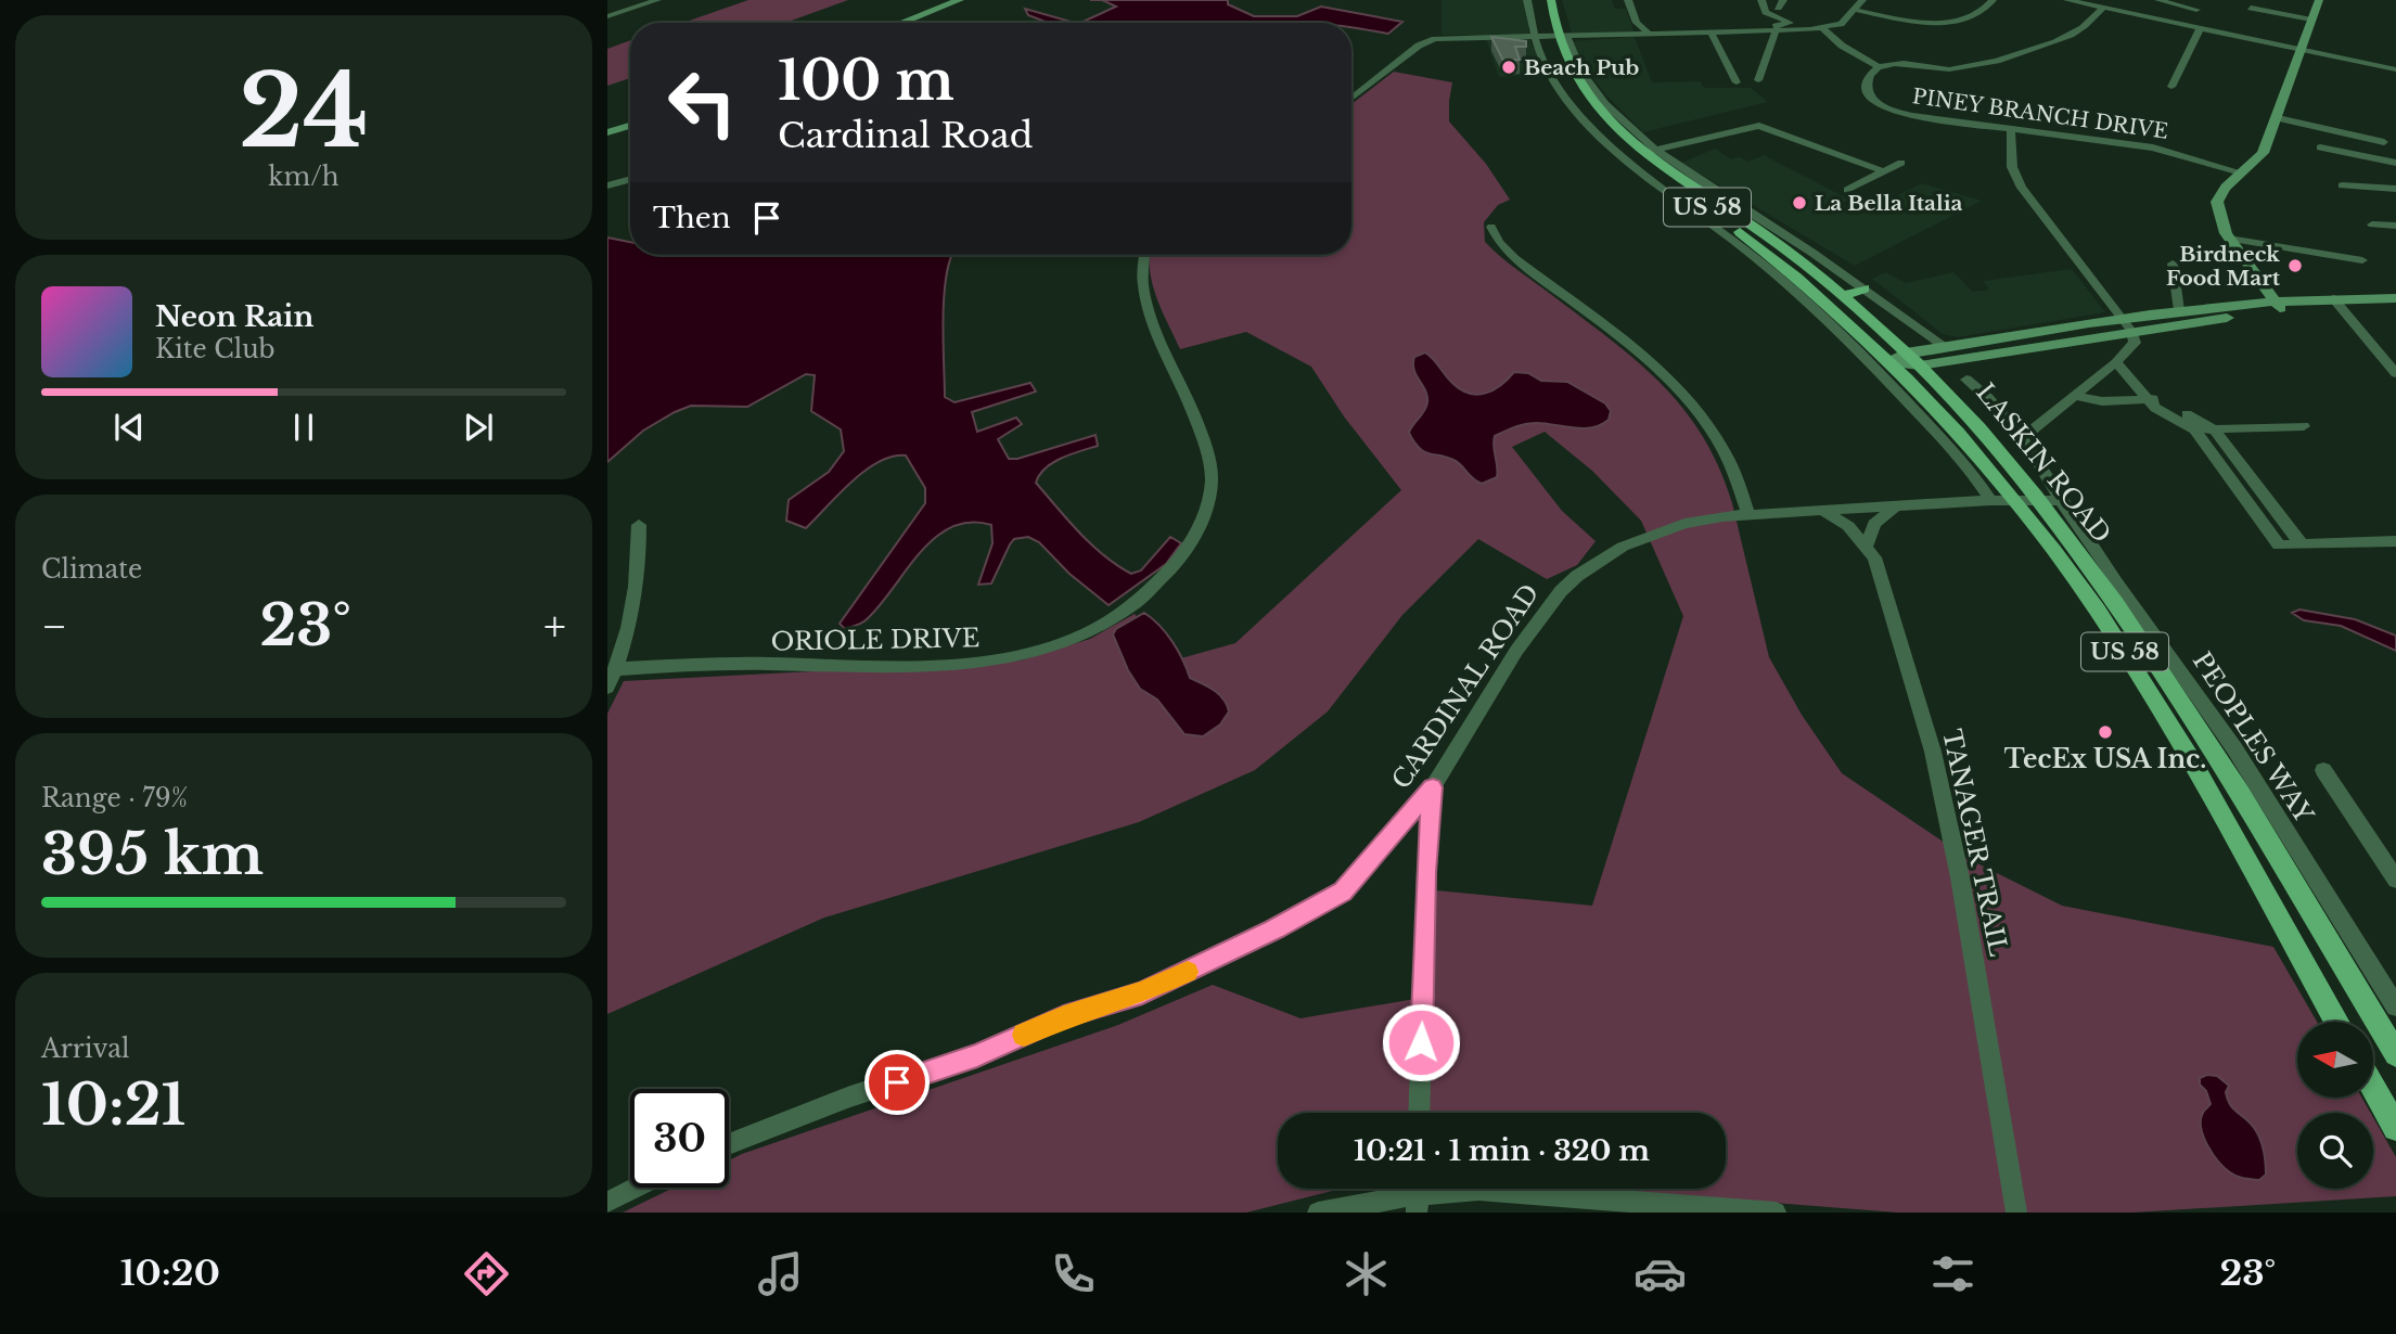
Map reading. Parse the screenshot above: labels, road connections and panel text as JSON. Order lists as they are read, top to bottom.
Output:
{
  "streets": {
    "main road": ["US 58", "LASKIN ROAD"],
    "street": [
      "PINEY BRANCH DRIVE",
      "ORIOLE DRIVE",
      "CARDINAL ROAD",
      "PEOPLES WAY",
      "TANAGER TRAIL"
    ]
  },
  "crossings": [
    ["LASKIN ROAD", "CARDINAL ROAD"],
    ["LASKIN ROAD", "PEOPLES WAY"],
    ["CARDINAL ROAD", "PEOPLES WAY"],
    ["CARDINAL ROAD", "TANAGER TRAIL"]
  ],
  "places": [
    "Beach Pub",
    "La Bella Italia",
    "Birdneck Food Mart",
    "TecEx USA Inc."
  ],
  "north": "left",
  "page": {
    "tile": [
      ["24", "km/h"],
      "Climate",
      ["Range · 79%", "395 km"],
      ["Arrival", "10:21"]
    ],
    "turn": ["100 m", "Cardinal Road"],
    "then": "Then",
    "song": ["Neon Rain", "Kite Club"],
    "heat": ["−", "23°", "+"],
    "limit": "30",
    "trip": "10:21 · 1 min · 320 m",
    "tabs": ["10:20", "23°"]
  }
}
